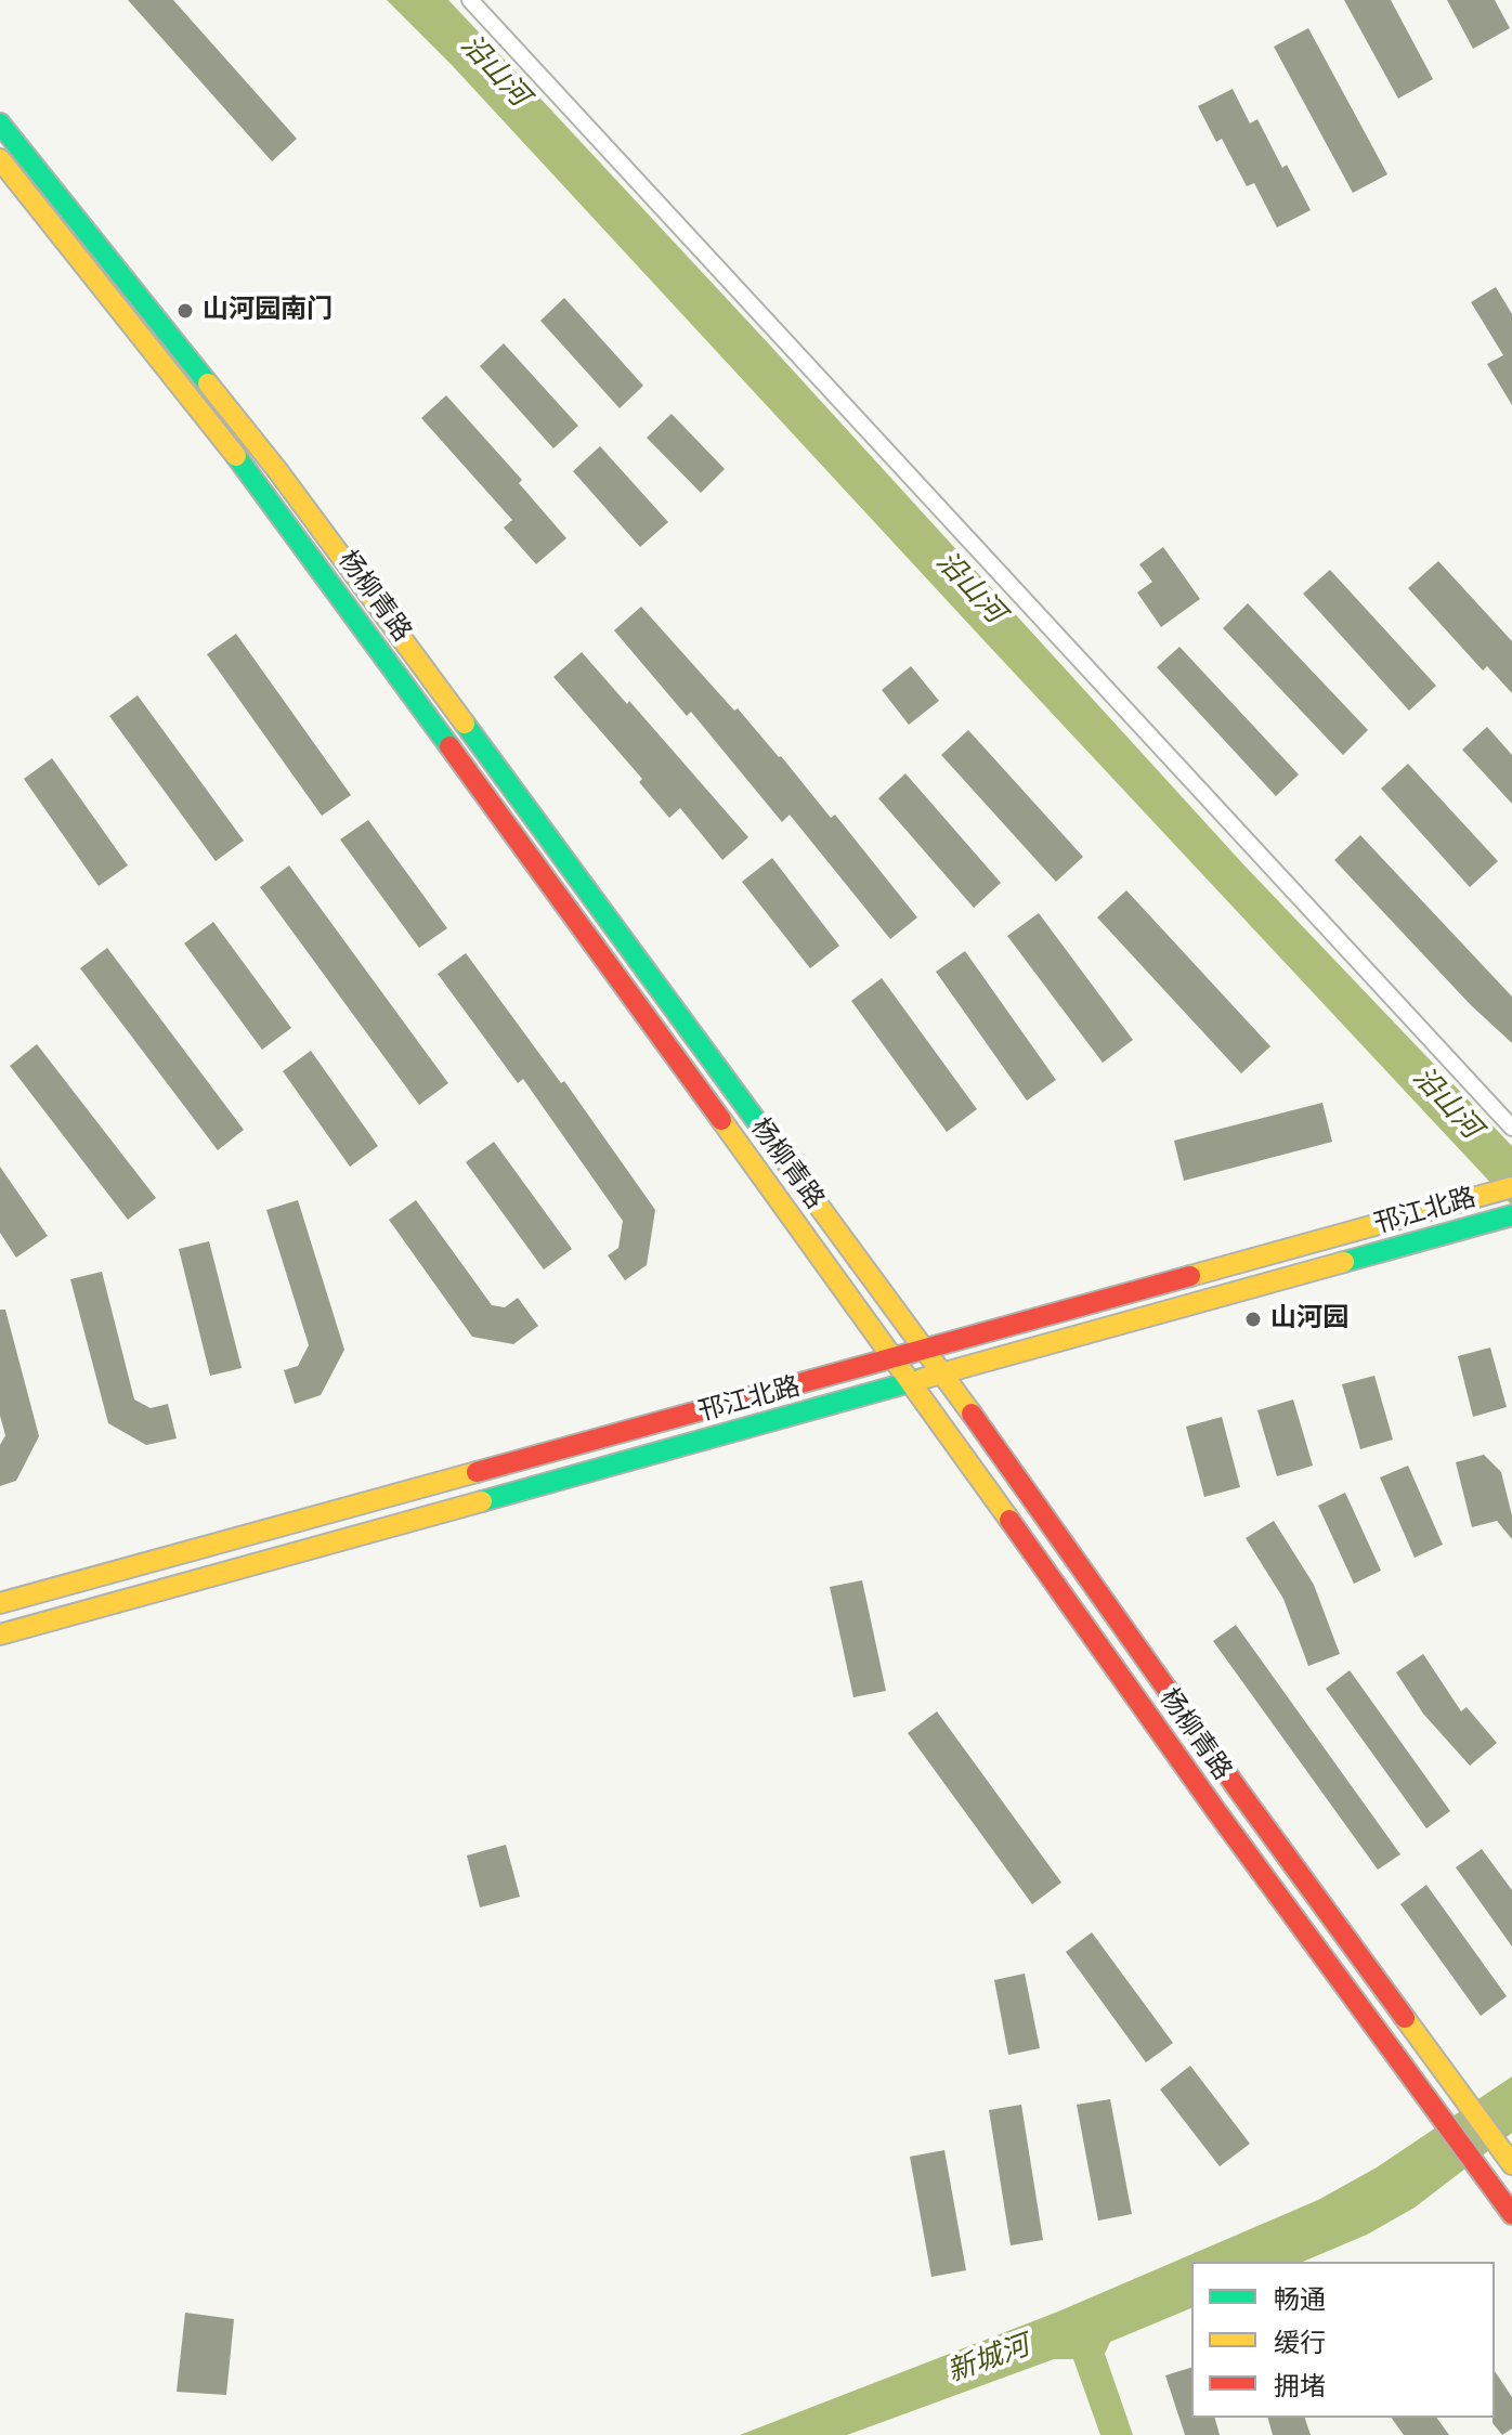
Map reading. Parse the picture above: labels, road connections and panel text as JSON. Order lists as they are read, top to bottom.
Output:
{
  "streets": {
    "main road": ["杨柳青路", "邗江北路"]
  },
  "crossings": [
    ["杨柳青路", "邗江北路"]
  ],
  "water": ["沿山河", "新城河"],
  "places": ["山河园南门", "山河园"],
  "legend": ["畅通", "缓行", "拥堵"]
}
